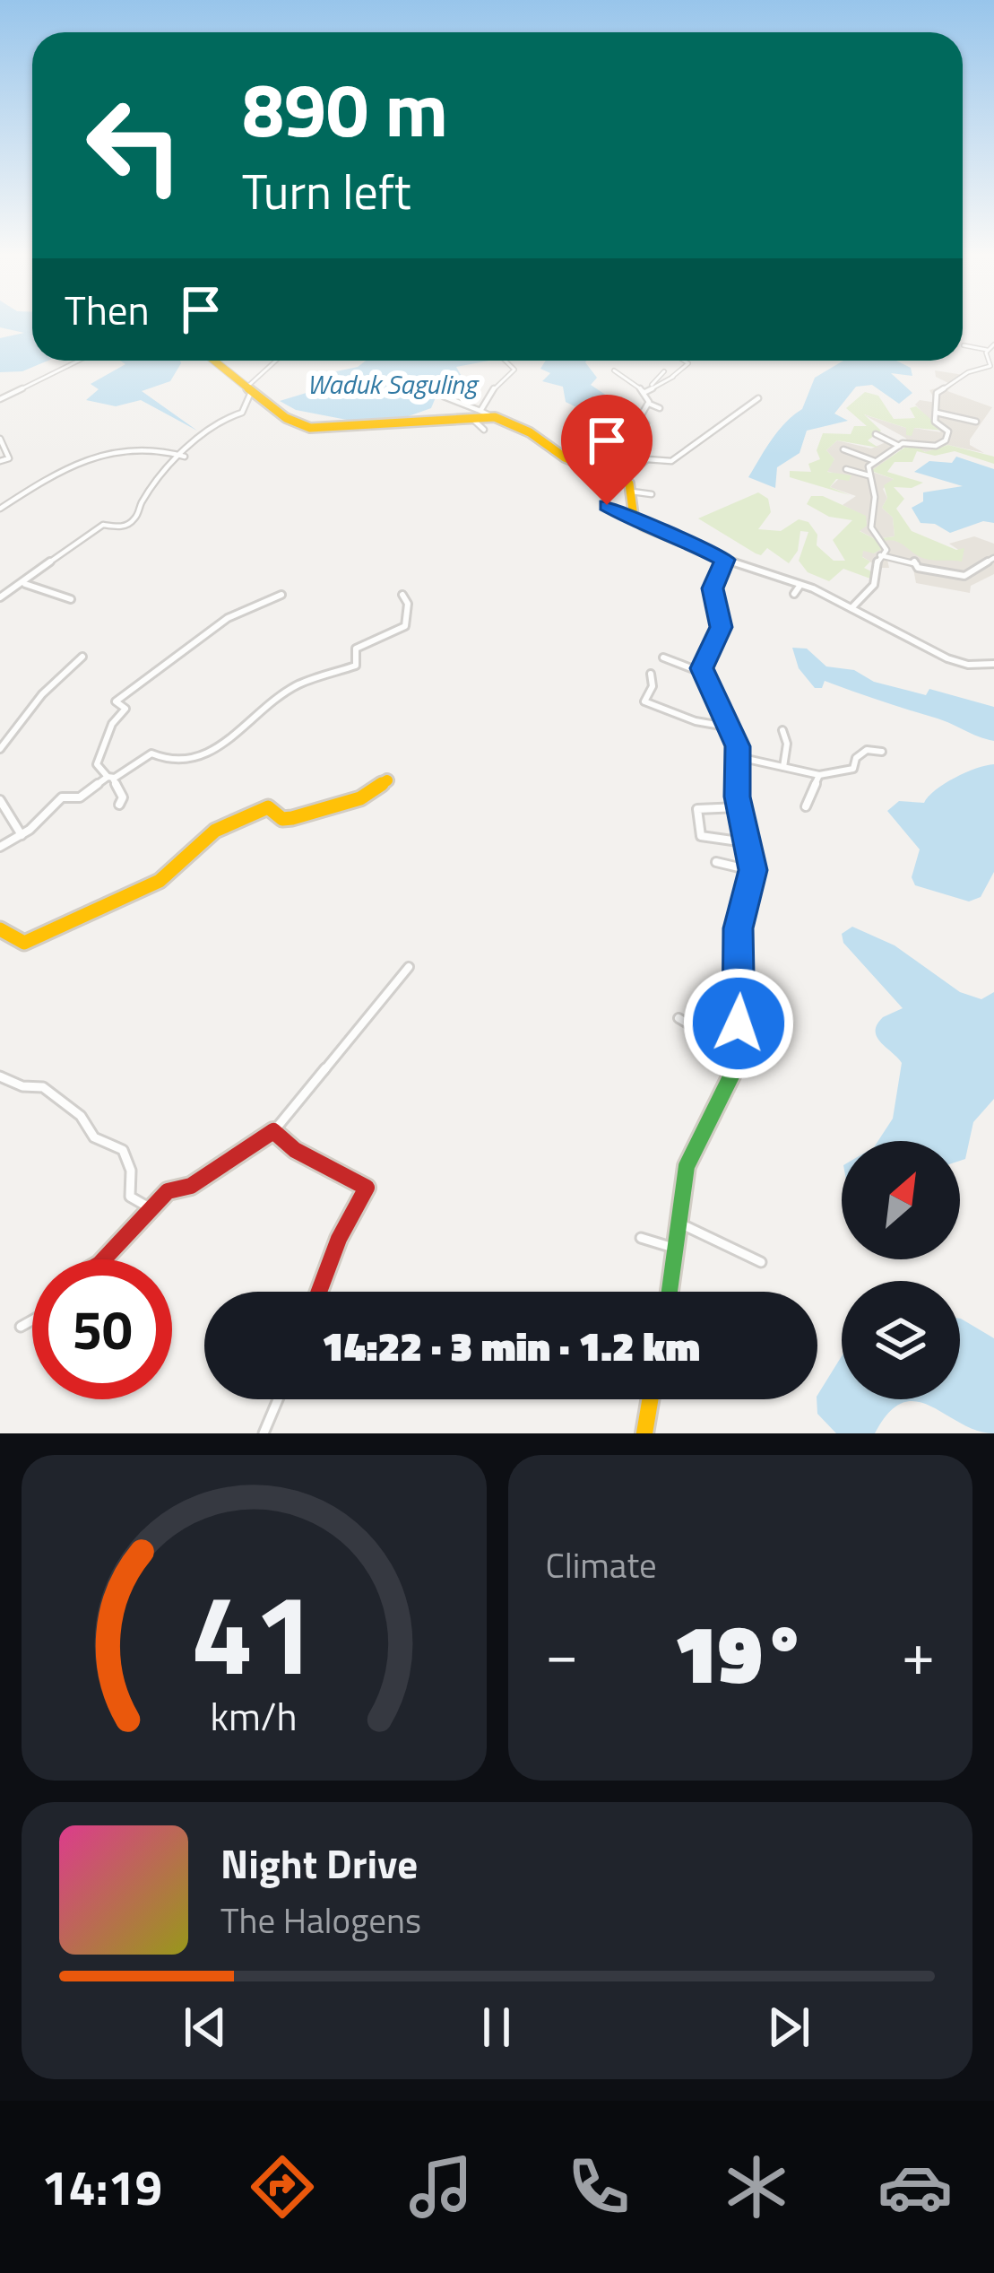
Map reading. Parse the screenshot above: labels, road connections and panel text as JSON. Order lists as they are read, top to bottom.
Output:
{
  "water": ["Waduk Saguling"],
  "north": "top right",
  "page": {
    "turn": ["890 m", "Turn left"],
    "then": "Then",
    "limit": "50",
    "trip": "14:22 · 3 min · 1.2 km",
    "tile": "Climate",
    "heat": ["−", "19°", "+"],
    "song": ["Night Drive", "The Halogens"],
    "tabs": "14:19",
    "gauge": ["41", "km/h"]
  }
}
